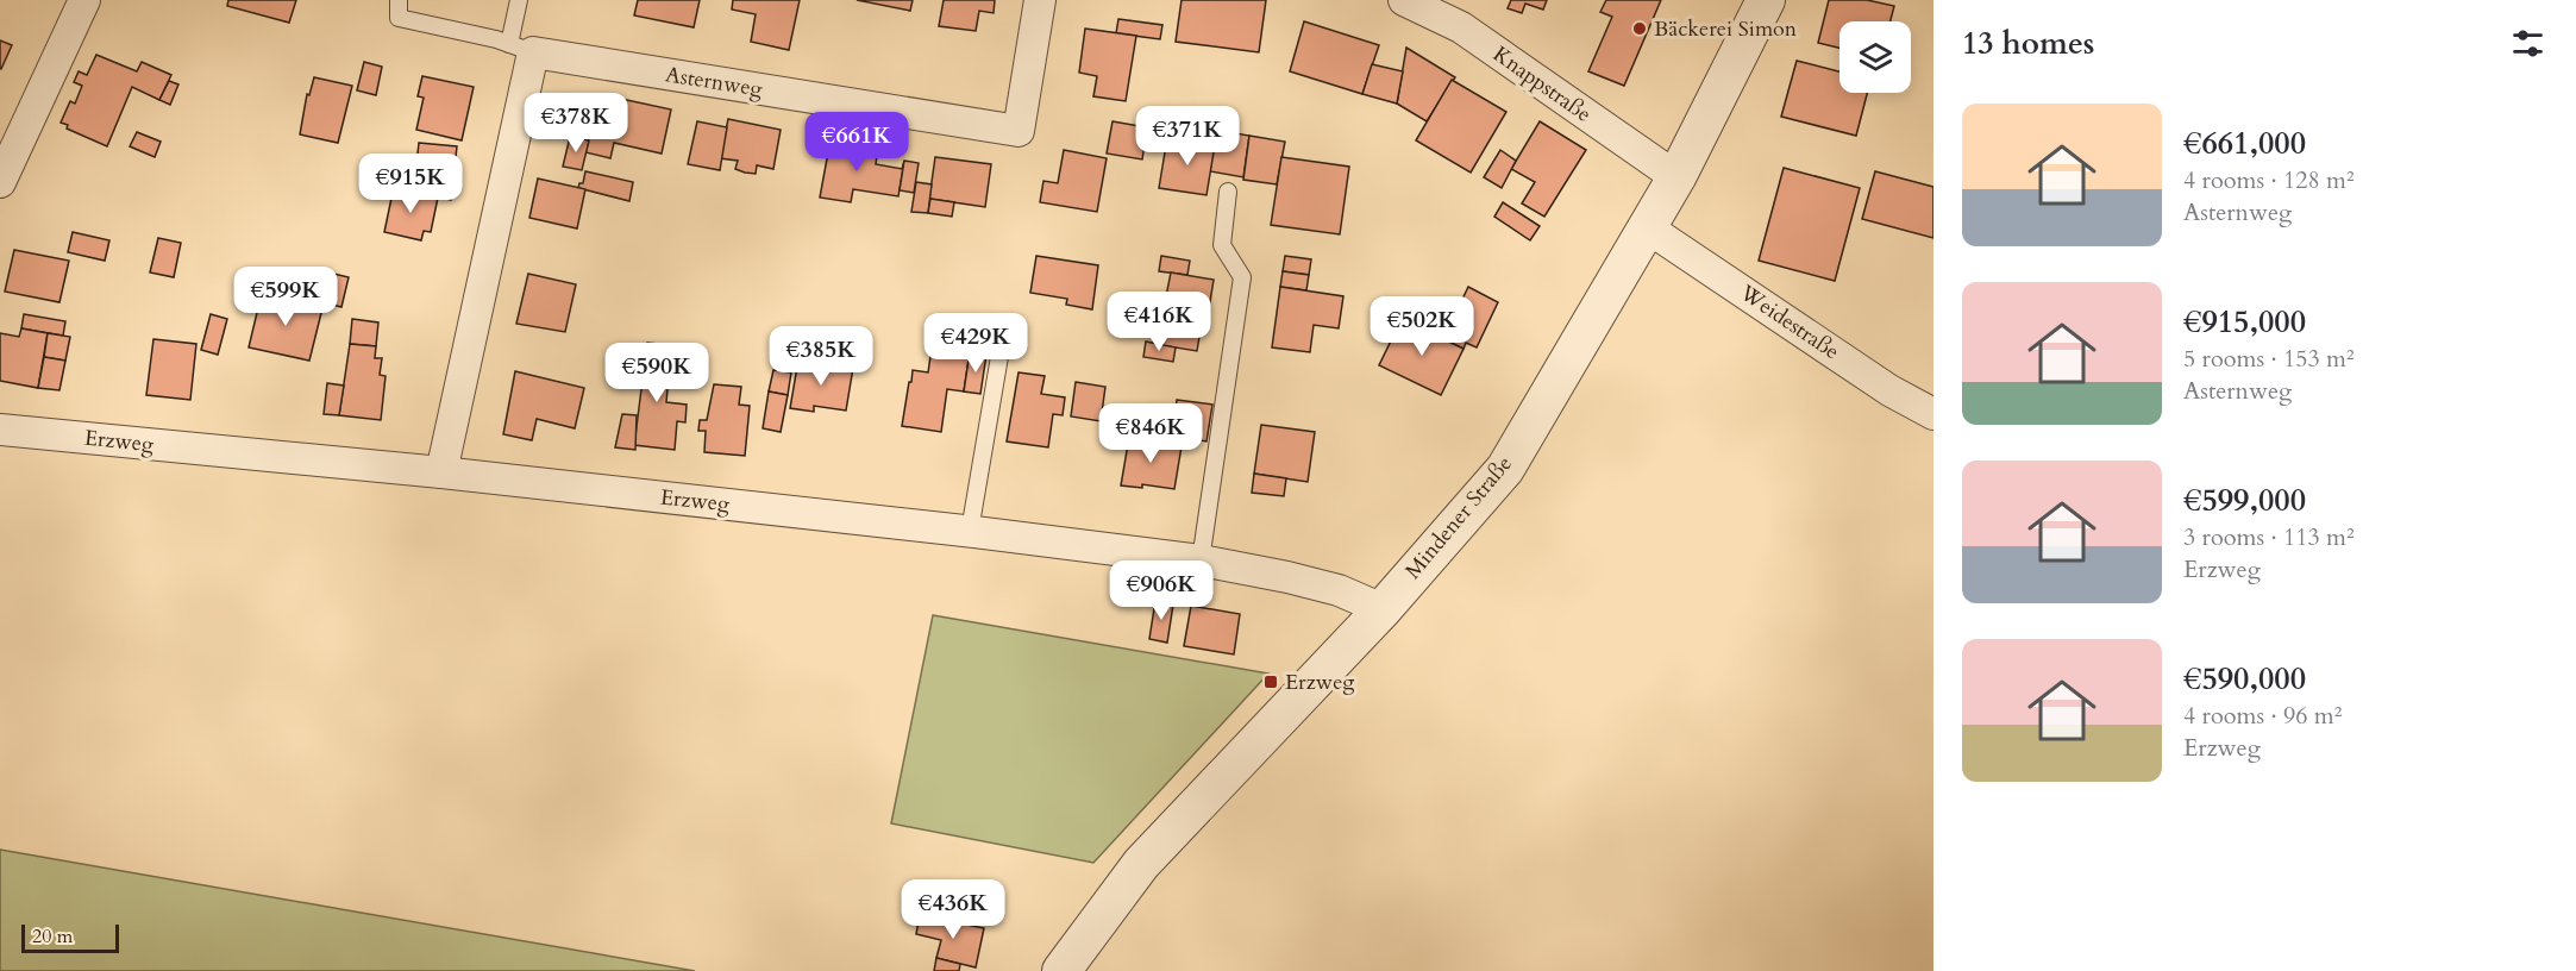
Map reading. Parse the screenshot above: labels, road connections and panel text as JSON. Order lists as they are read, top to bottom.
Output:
{
  "streets": {
    "street": [
      "Asternweg",
      "Knappstraße",
      "Weidestraße",
      "Erzweg",
      "Mindener Straße"
    ]
  },
  "crossings": [
    ["Knappstraße", "Mindener Straße"],
    ["Weidestraße", "Mindener Straße"],
    ["Erzweg", "Mindener Straße"]
  ],
  "places": {
    "other": ["Bäckerei Simon"],
    "transit": ["Erzweg"]
  },
  "scale_bar": "20 m",
  "page": {
    "heading": "13 homes",
    "list": [
      {
        "name": "€661,000",
        "note": "4 rooms · 128 m² · Asternweg"
      },
      {
        "name": "€915,000",
        "note": "5 rooms · 153 m² · Asternweg"
      },
      {
        "name": "€599,000",
        "note": "3 rooms · 113 m² · Erzweg"
      },
      {
        "name": "€590,000",
        "note": "4 rooms · 96 m² · Erzweg"
      }
    ],
    "price": [
      "€378K",
      "€371K",
      "€661K",
      "€915K",
      "€599K",
      "€416K",
      "€502K",
      "€429K",
      "€385K",
      "€590K",
      "€846K",
      "€906K",
      "€436K"
    ],
    "scale": "20 m"
  }
}
